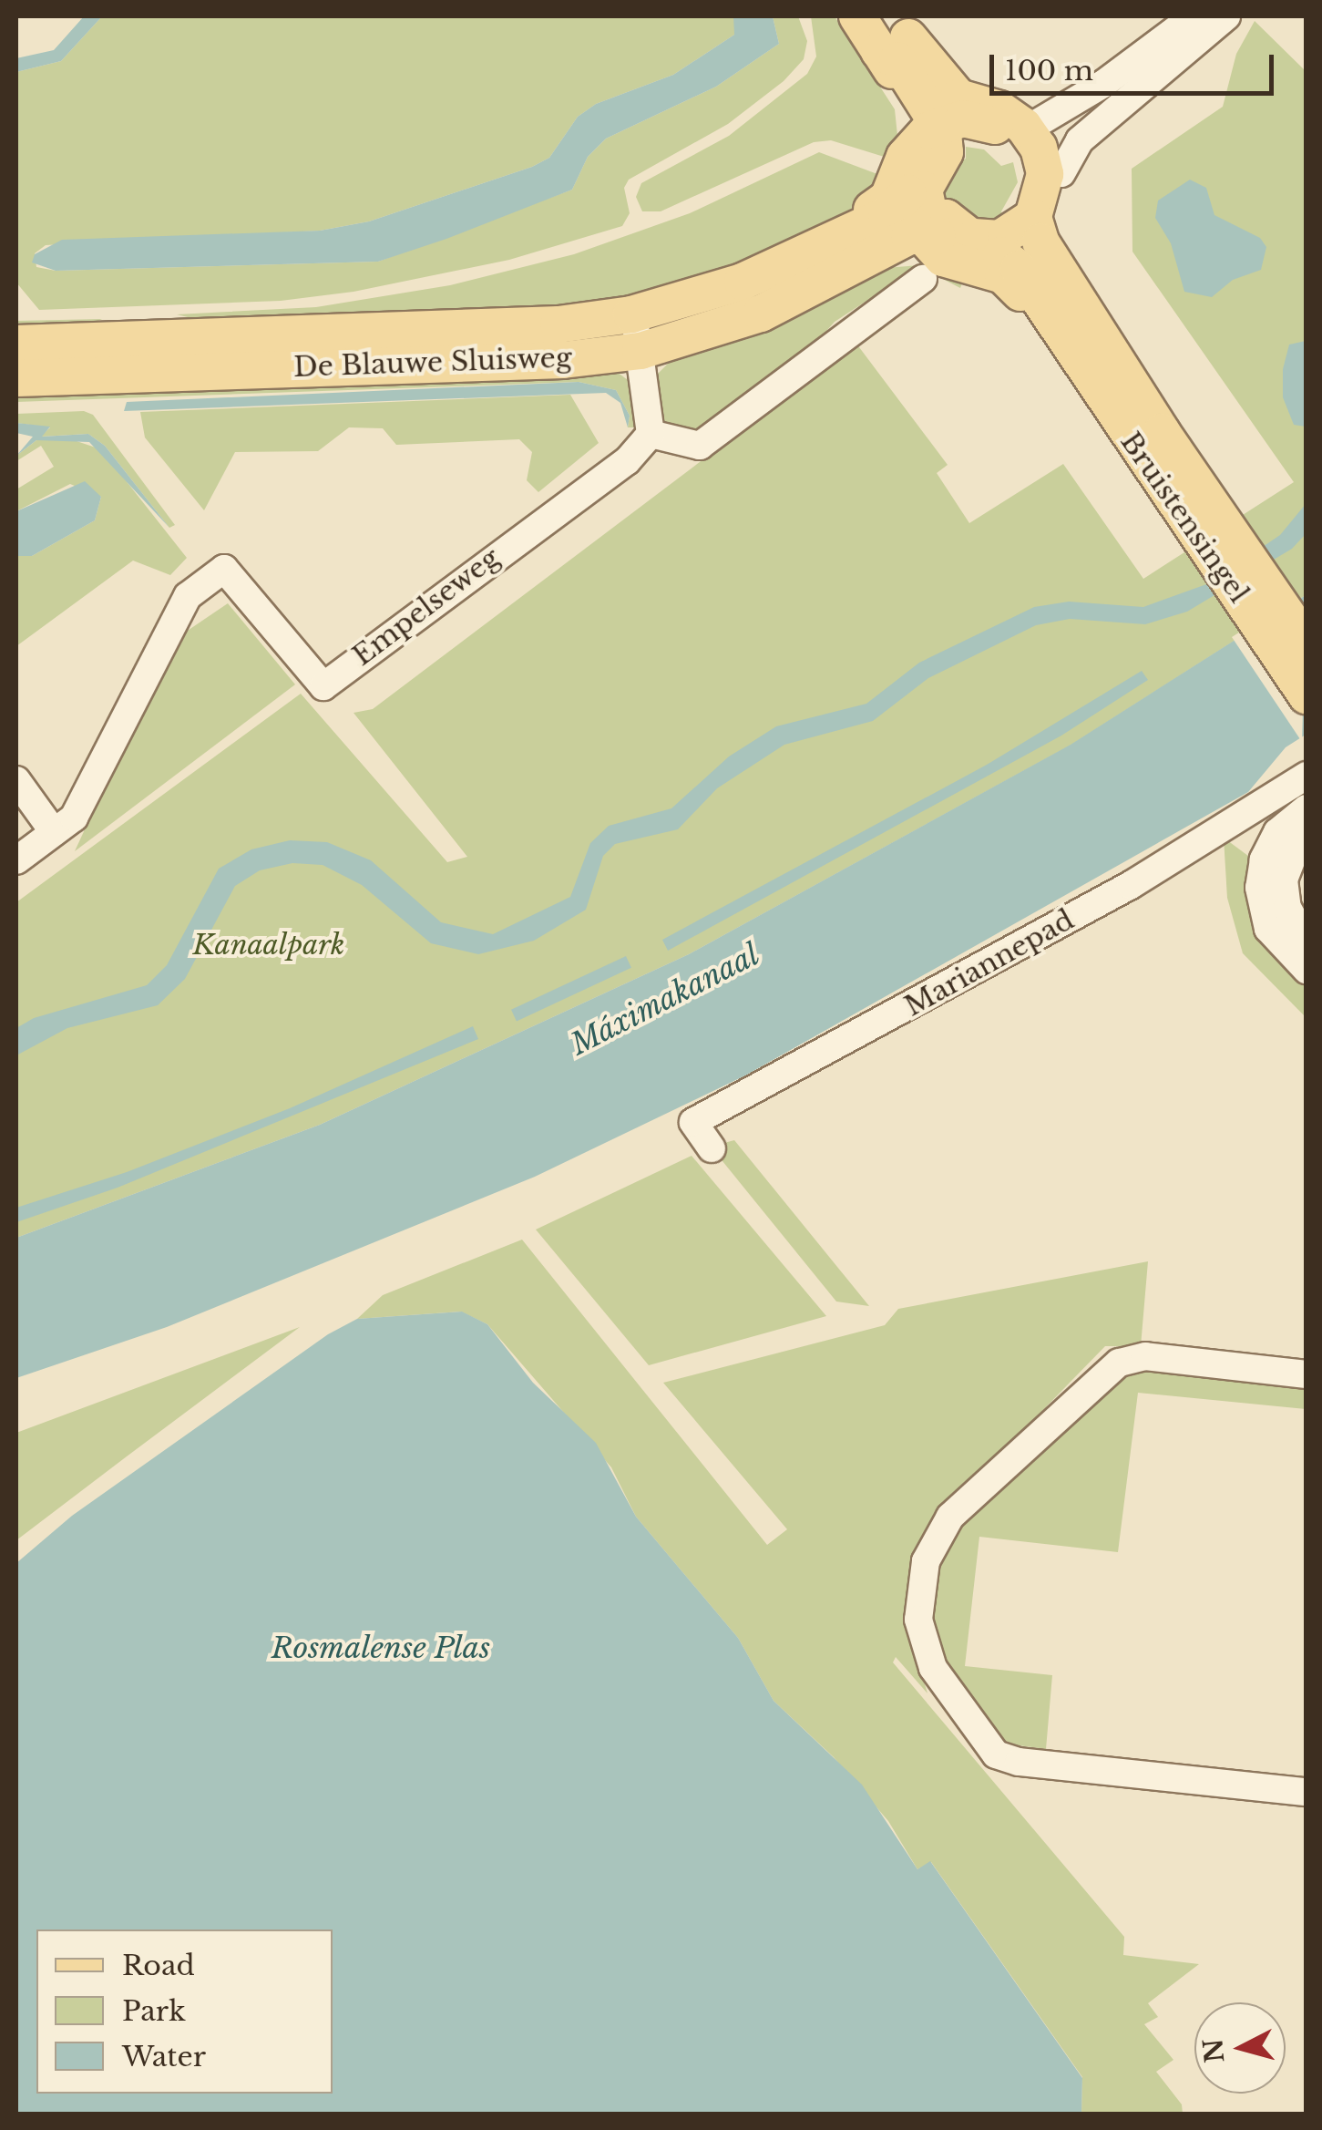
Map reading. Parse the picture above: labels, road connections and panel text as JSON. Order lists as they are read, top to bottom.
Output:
{
  "streets": {
    "main road": ["De Blauwe Sluisweg", "Bruistensingel"],
    "street": ["Empelseweg", "Mariannepad"]
  },
  "water": ["Máximakanaal", "Rosmalense Plas"],
  "parks": ["Kanaalpark"],
  "legend": ["Road", "Park", "Water"],
  "scale_bar": "100 m",
  "north": "left"
}
